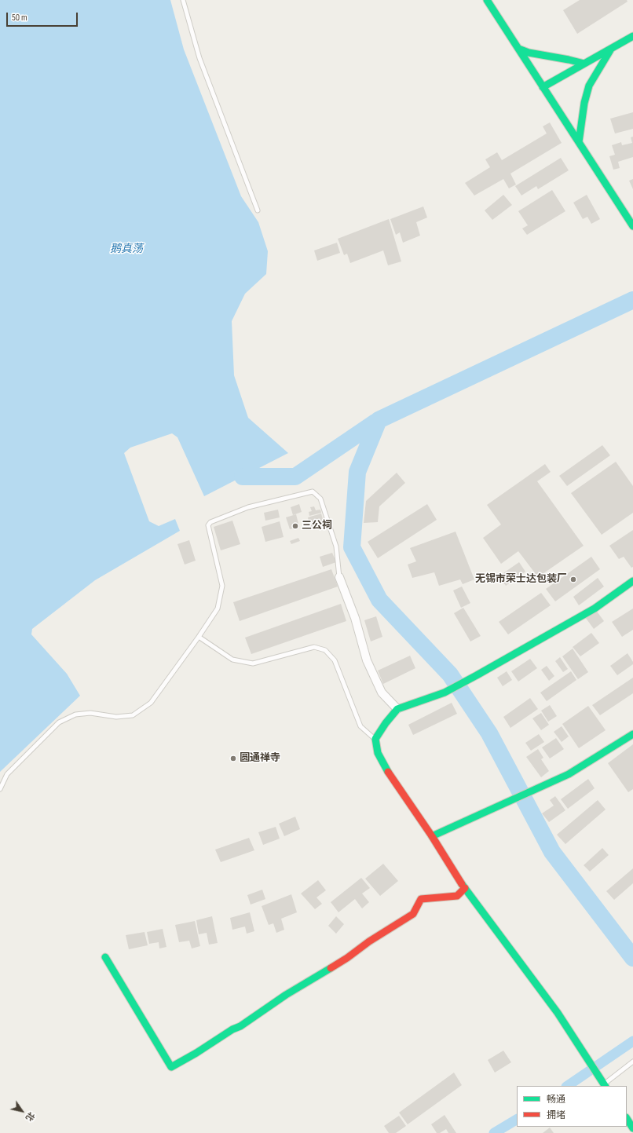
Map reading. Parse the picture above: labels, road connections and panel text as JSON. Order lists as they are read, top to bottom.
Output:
{
  "water": ["鹅真荡"],
  "places": ["三公祠", "无锡市荣士达包装厂", "圆通禅寺"],
  "legend": ["畅通", "拥堵"],
  "scale_bar": "50 m",
  "north": "bottom right"
}
